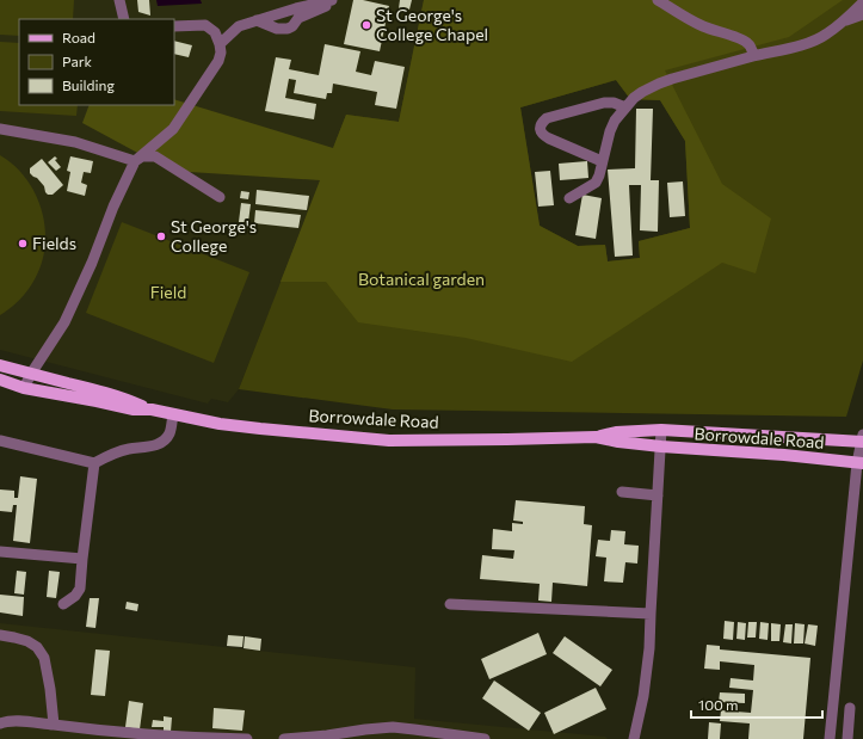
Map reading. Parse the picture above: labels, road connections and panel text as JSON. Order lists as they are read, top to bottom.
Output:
{
  "streets": {
    "main road": ["Borrowdale Road"]
  },
  "parks": ["Botanical garden", "Field"],
  "places": ["St George's College Chapel", "St George's College", "Fields"],
  "legend": ["Road", "Park", "Building"],
  "scale_bar": "100 m"
}
